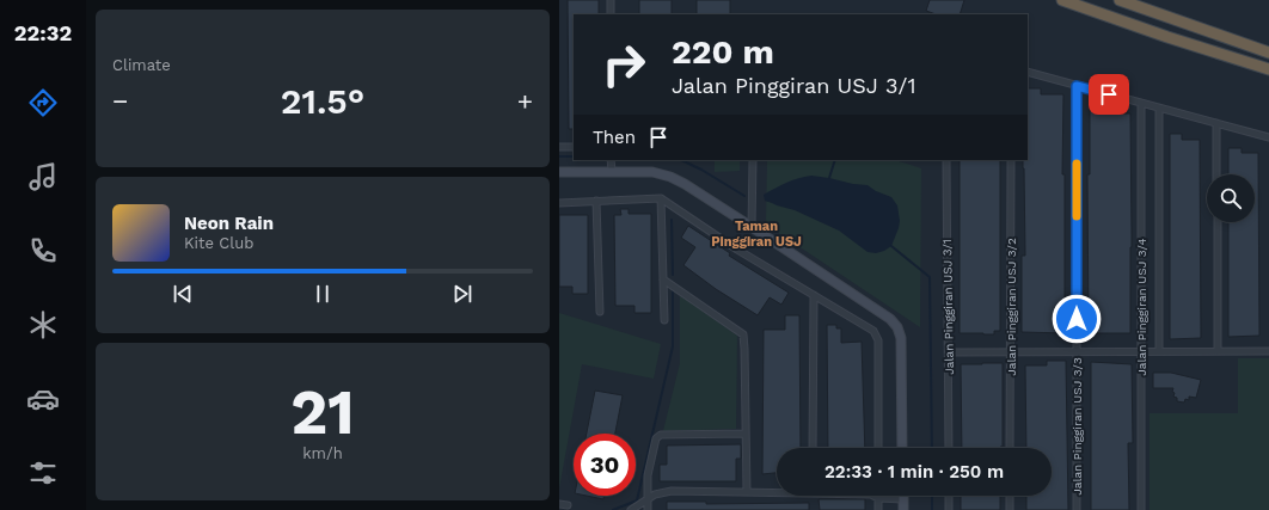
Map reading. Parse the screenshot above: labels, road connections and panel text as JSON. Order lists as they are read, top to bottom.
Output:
{
  "streets": {
    "street": [
      "Jalan Pinggiran USJ 3/1",
      "Jalan Pinggiran USJ 3/2",
      "Jalan Pinggiran USJ 3/4",
      "Jalan Pinggiran USJ 3/3"
    ]
  },
  "districts": ["Taman Pinggiran USJ"],
  "page": {
    "tabs": "22:32",
    "tile": [
      "Climate",
      ["21", "km/h"]
    ],
    "turn": ["220 m", "Jalan Pinggiran USJ 3/1"],
    "heat": ["−", "21.5°", "+"],
    "then": "Then",
    "song": ["Neon Rain", "Kite Club"],
    "limit": "30",
    "trip": "22:33 · 1 min · 250 m"
  }
}
